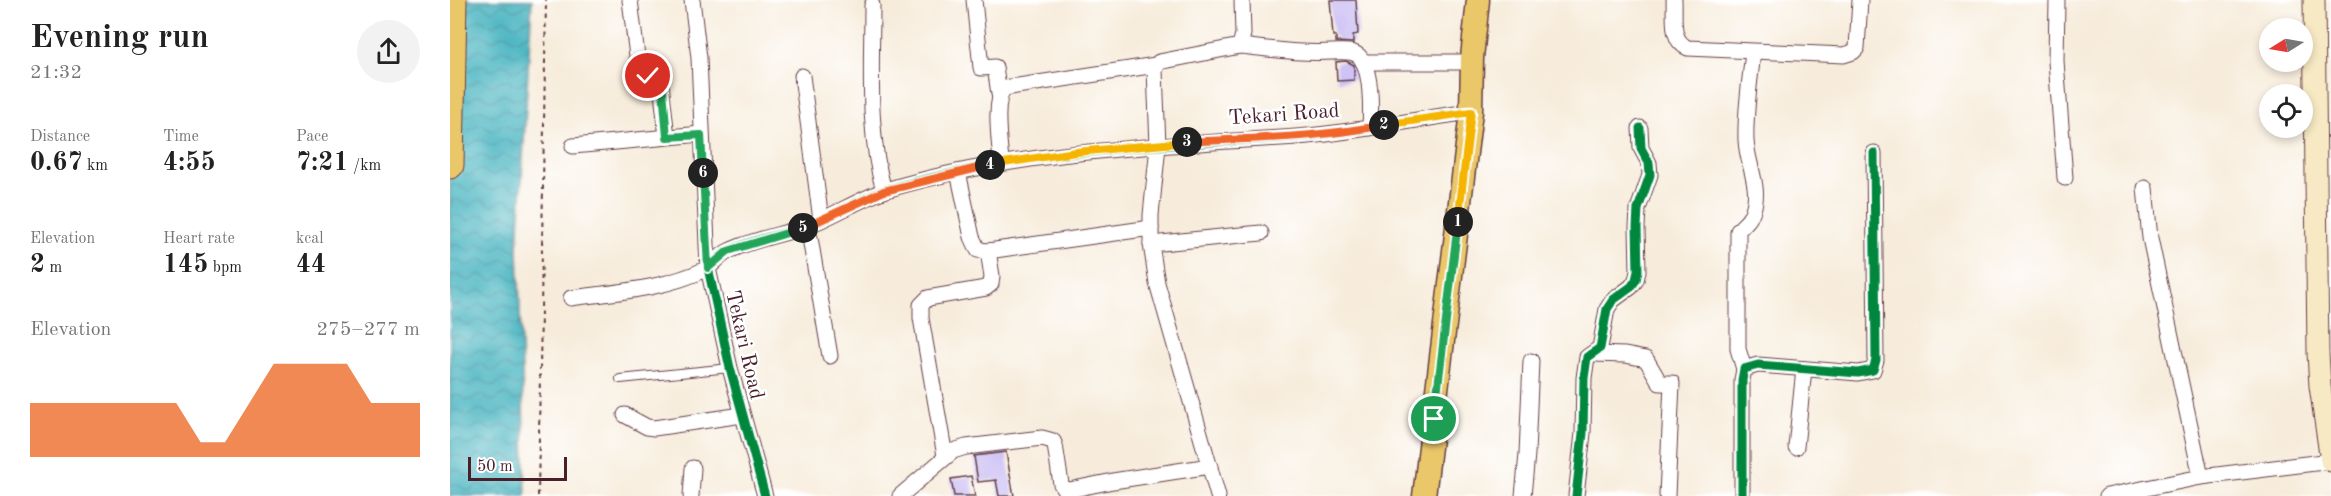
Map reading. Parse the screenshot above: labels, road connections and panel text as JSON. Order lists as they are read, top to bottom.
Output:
{
  "streets": {
    "street": ["Tekari Road"]
  },
  "scale_bar": "50 m",
  "north": "left",
  "page": {
    "heading": ["Evening run", "21:32"],
    "stats": [
      ["Distance", "0.67 km"],
      ["Time", "4:55"],
      ["Pace", "7:21 /km"],
      ["Elevation", "2 m"],
      ["Heart rate", "145 bpm"],
      ["kcal", "44"]
    ],
    "pins": [
      "2",
      "3",
      "4",
      "6",
      "1",
      "5"
    ],
    "chart": ["Elevation", "275–277 m"],
    "scale": "50 m"
  }
}
